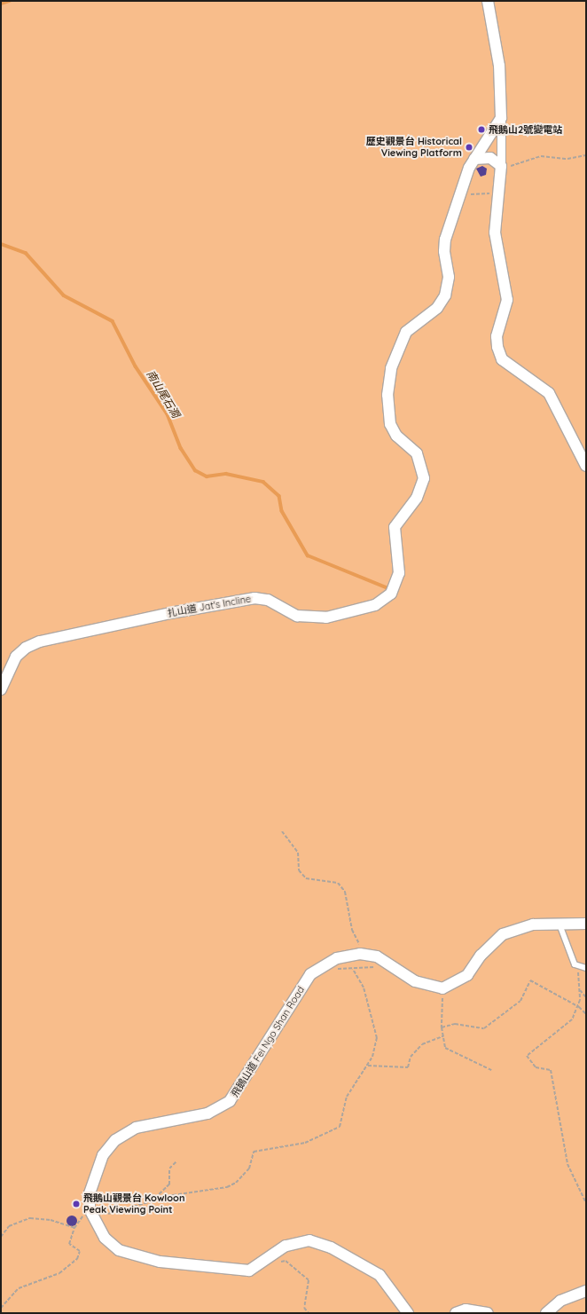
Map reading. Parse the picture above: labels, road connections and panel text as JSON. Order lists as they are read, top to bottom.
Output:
{
  "streets": {
    "street": ["扎山道 Jat's Incline", "飛鵝山道 Fei Ngo Shan Road"]
  },
  "water": ["南山尾石澗"],
  "places": ["飛鵝山2號變電站", "歷史觀景台 Historical Viewing Platform", "飛鵝山觀景台 Kowloon Peak Viewing Point"]
}
